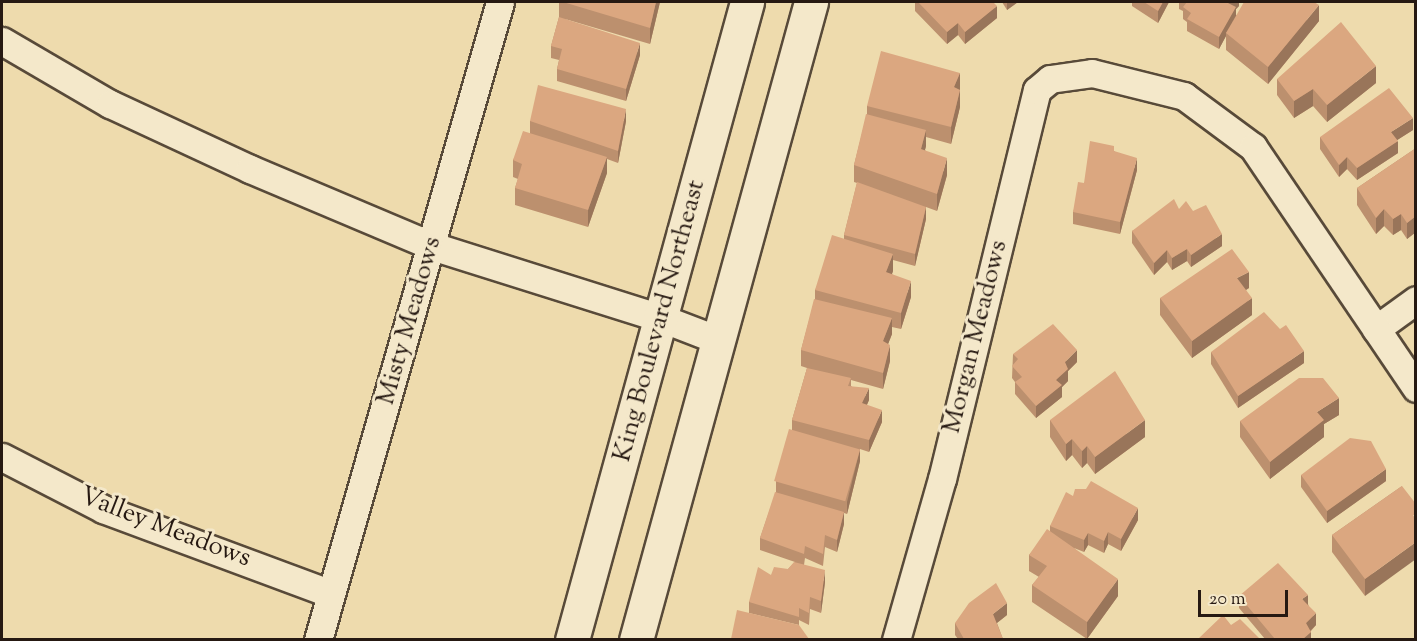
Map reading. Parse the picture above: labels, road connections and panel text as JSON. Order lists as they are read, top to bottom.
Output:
{
  "streets": {
    "street": [
      "Misty Meadows",
      "King Boulevard Northeast",
      "Morgan Meadows",
      "Valley Meadows"
    ]
  },
  "crossings": [
    ["Misty Meadows", "Valley Meadows"]
  ],
  "scale_bar": "20 m"
}
